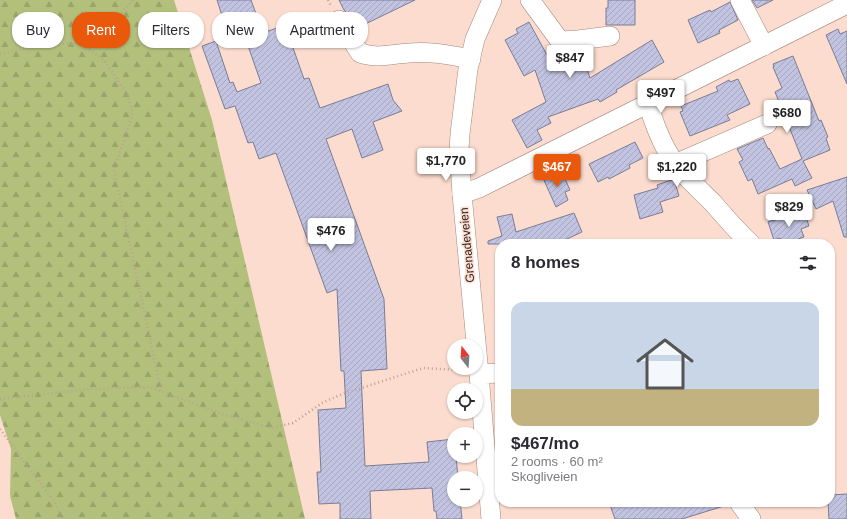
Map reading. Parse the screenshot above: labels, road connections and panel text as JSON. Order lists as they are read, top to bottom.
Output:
{
  "streets": {
    "street": ["Grenadeveien"]
  },
  "north": "top",
  "page": {
    "chip": [
      "Buy",
      "Rent",
      "Filters",
      "New",
      "Apartment"
    ],
    "price": [
      "$847",
      "$497",
      "$680",
      "$1,770",
      "$467",
      "$1,220",
      "$829",
      "$476"
    ],
    "heading": "8 homes",
    "list": [
      {
        "name": "$467/mo",
        "note": "2 rooms · 60 m² · Skogliveien"
      }
    ],
    "map_buttons": ["+", "−"]
  }
}
